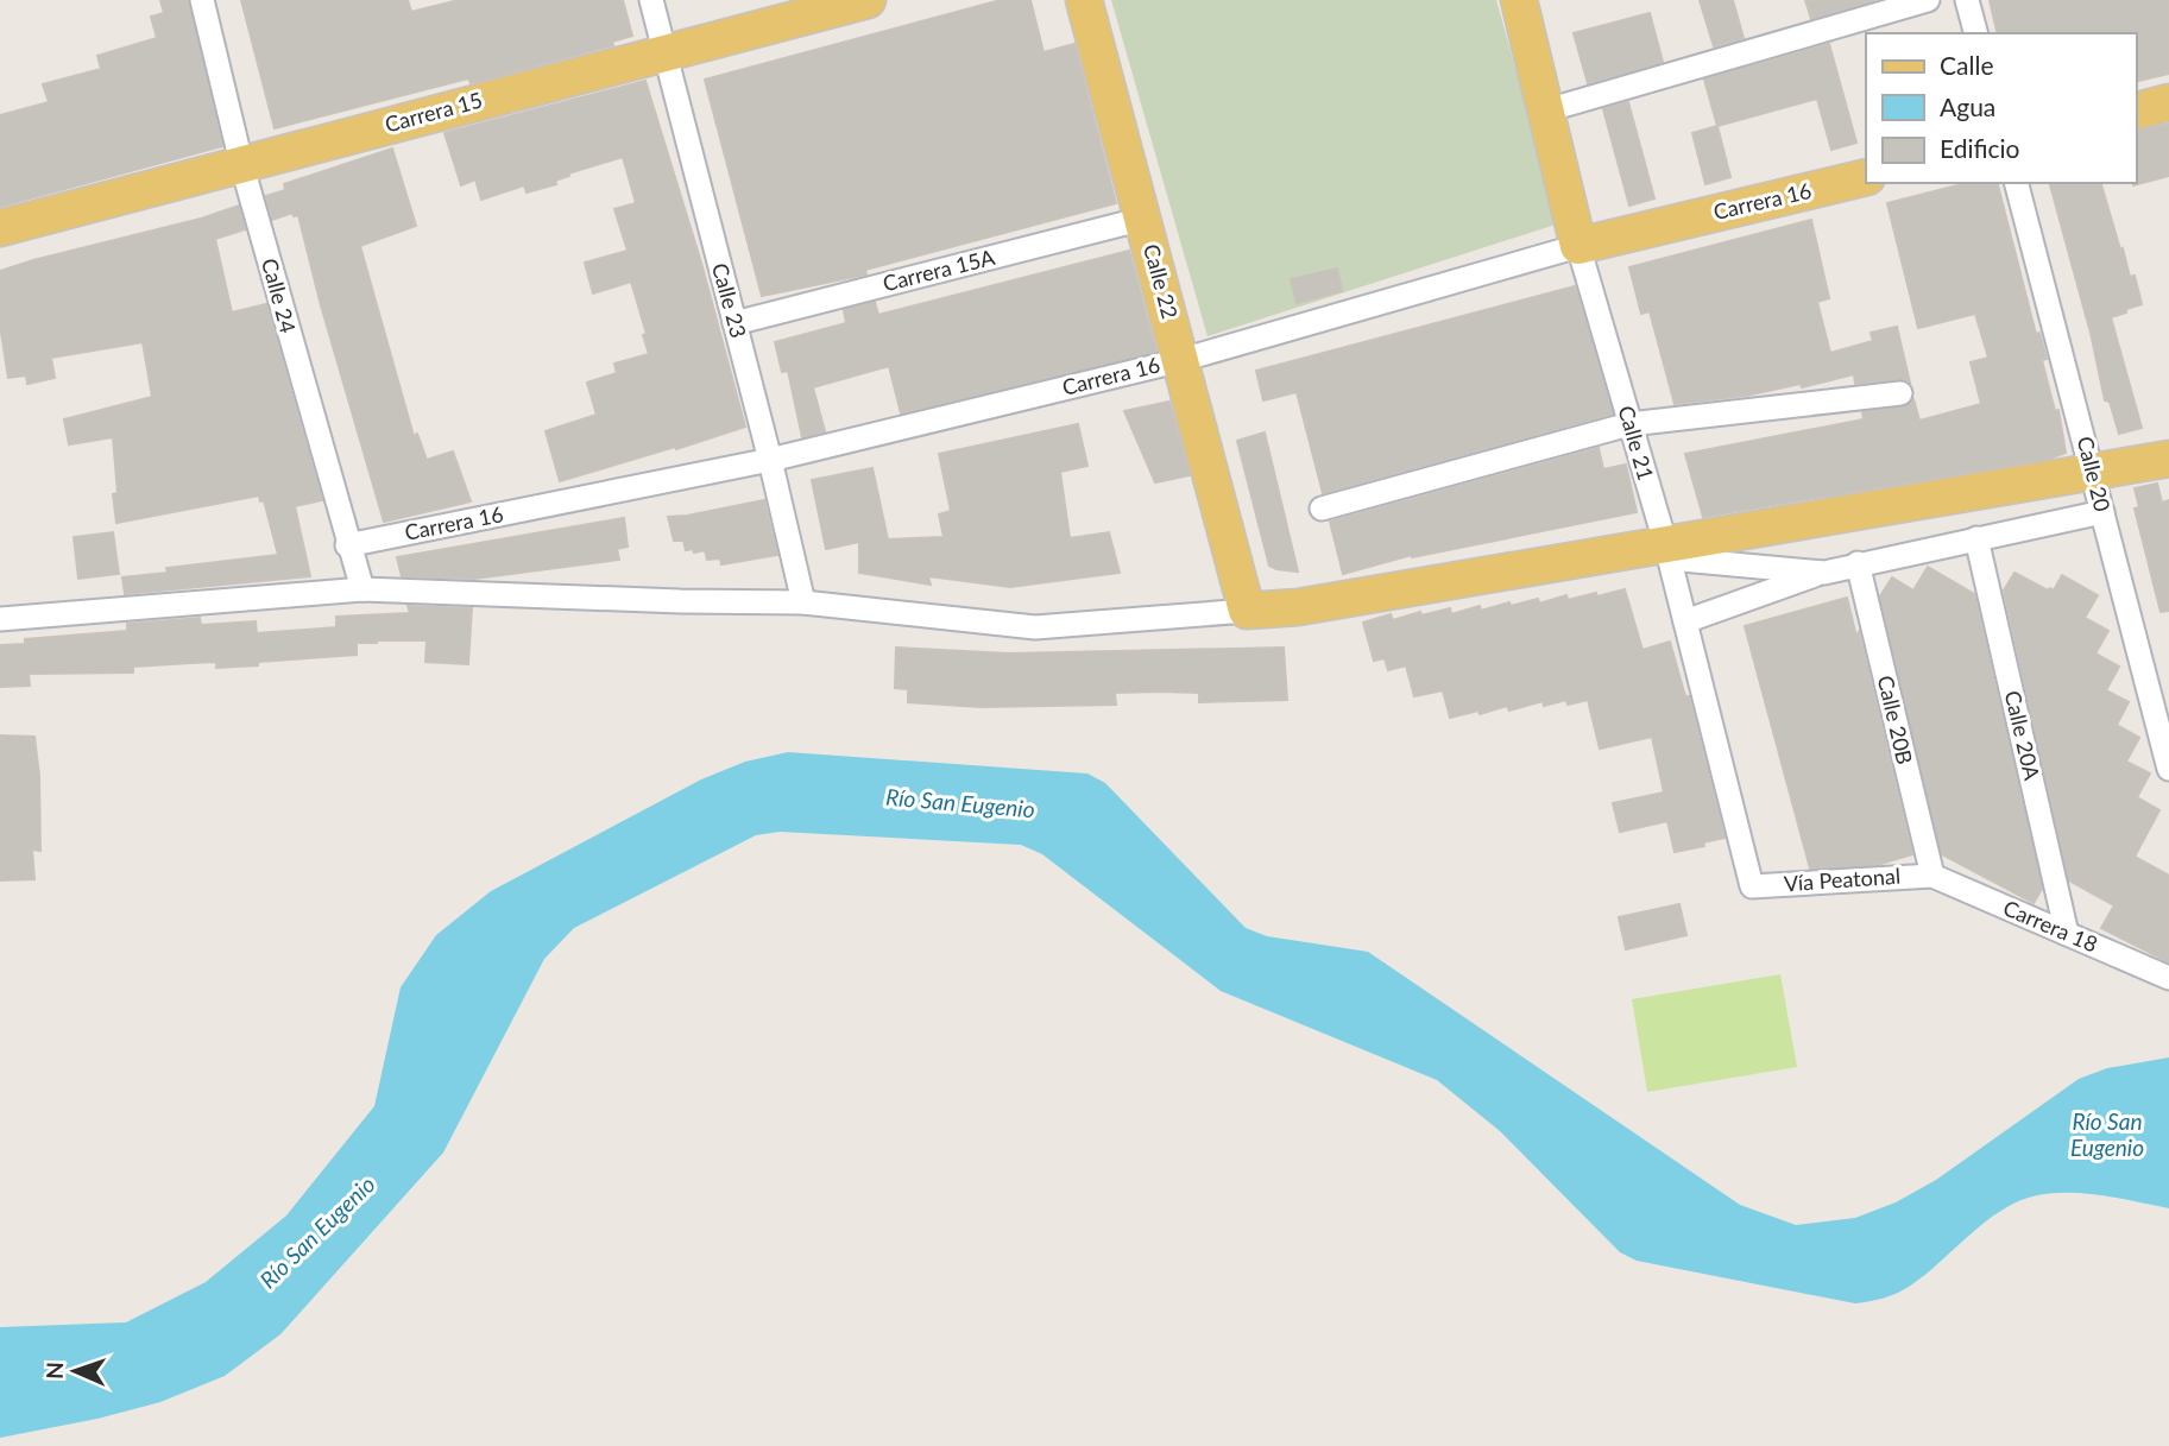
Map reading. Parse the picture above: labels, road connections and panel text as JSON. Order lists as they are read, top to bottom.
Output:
{
  "streets": {
    "main road": [
      "Carrera 15",
      "Carrera 16",
      "Calle 22",
      "Calle 21"
    ],
    "street": [
      "Carrera 15A",
      "Calle 24",
      "Calle 23",
      "Calle 20",
      "Calle 20B",
      "Calle 20A",
      "Vía Peatonal",
      "Carrera 18"
    ]
  },
  "crossings": [
    ["Carrera 15", "Calle 24"],
    ["Carrera 15", "Calle 23"],
    ["Carrera 16", "Calle 22"],
    ["Carrera 16", "Calle 24"],
    ["Carrera 16", "Calle 23"],
    ["Carrera 16", "Calle 21"],
    ["Carrera 15A", "Calle 22"],
    ["Carrera 15A", "Calle 23"],
    ["Calle 21", "Vía Peatonal"],
    ["Calle 20B", "Vía Peatonal"],
    ["Calle 20B", "Carrera 18"],
    ["Calle 20A", "Carrera 18"],
    ["Vía Peatonal", "Carrera 18"]
  ],
  "water": ["Río San Eugenio"],
  "legend": ["Calle", "Agua", "Edificio"],
  "north": "left"
}
